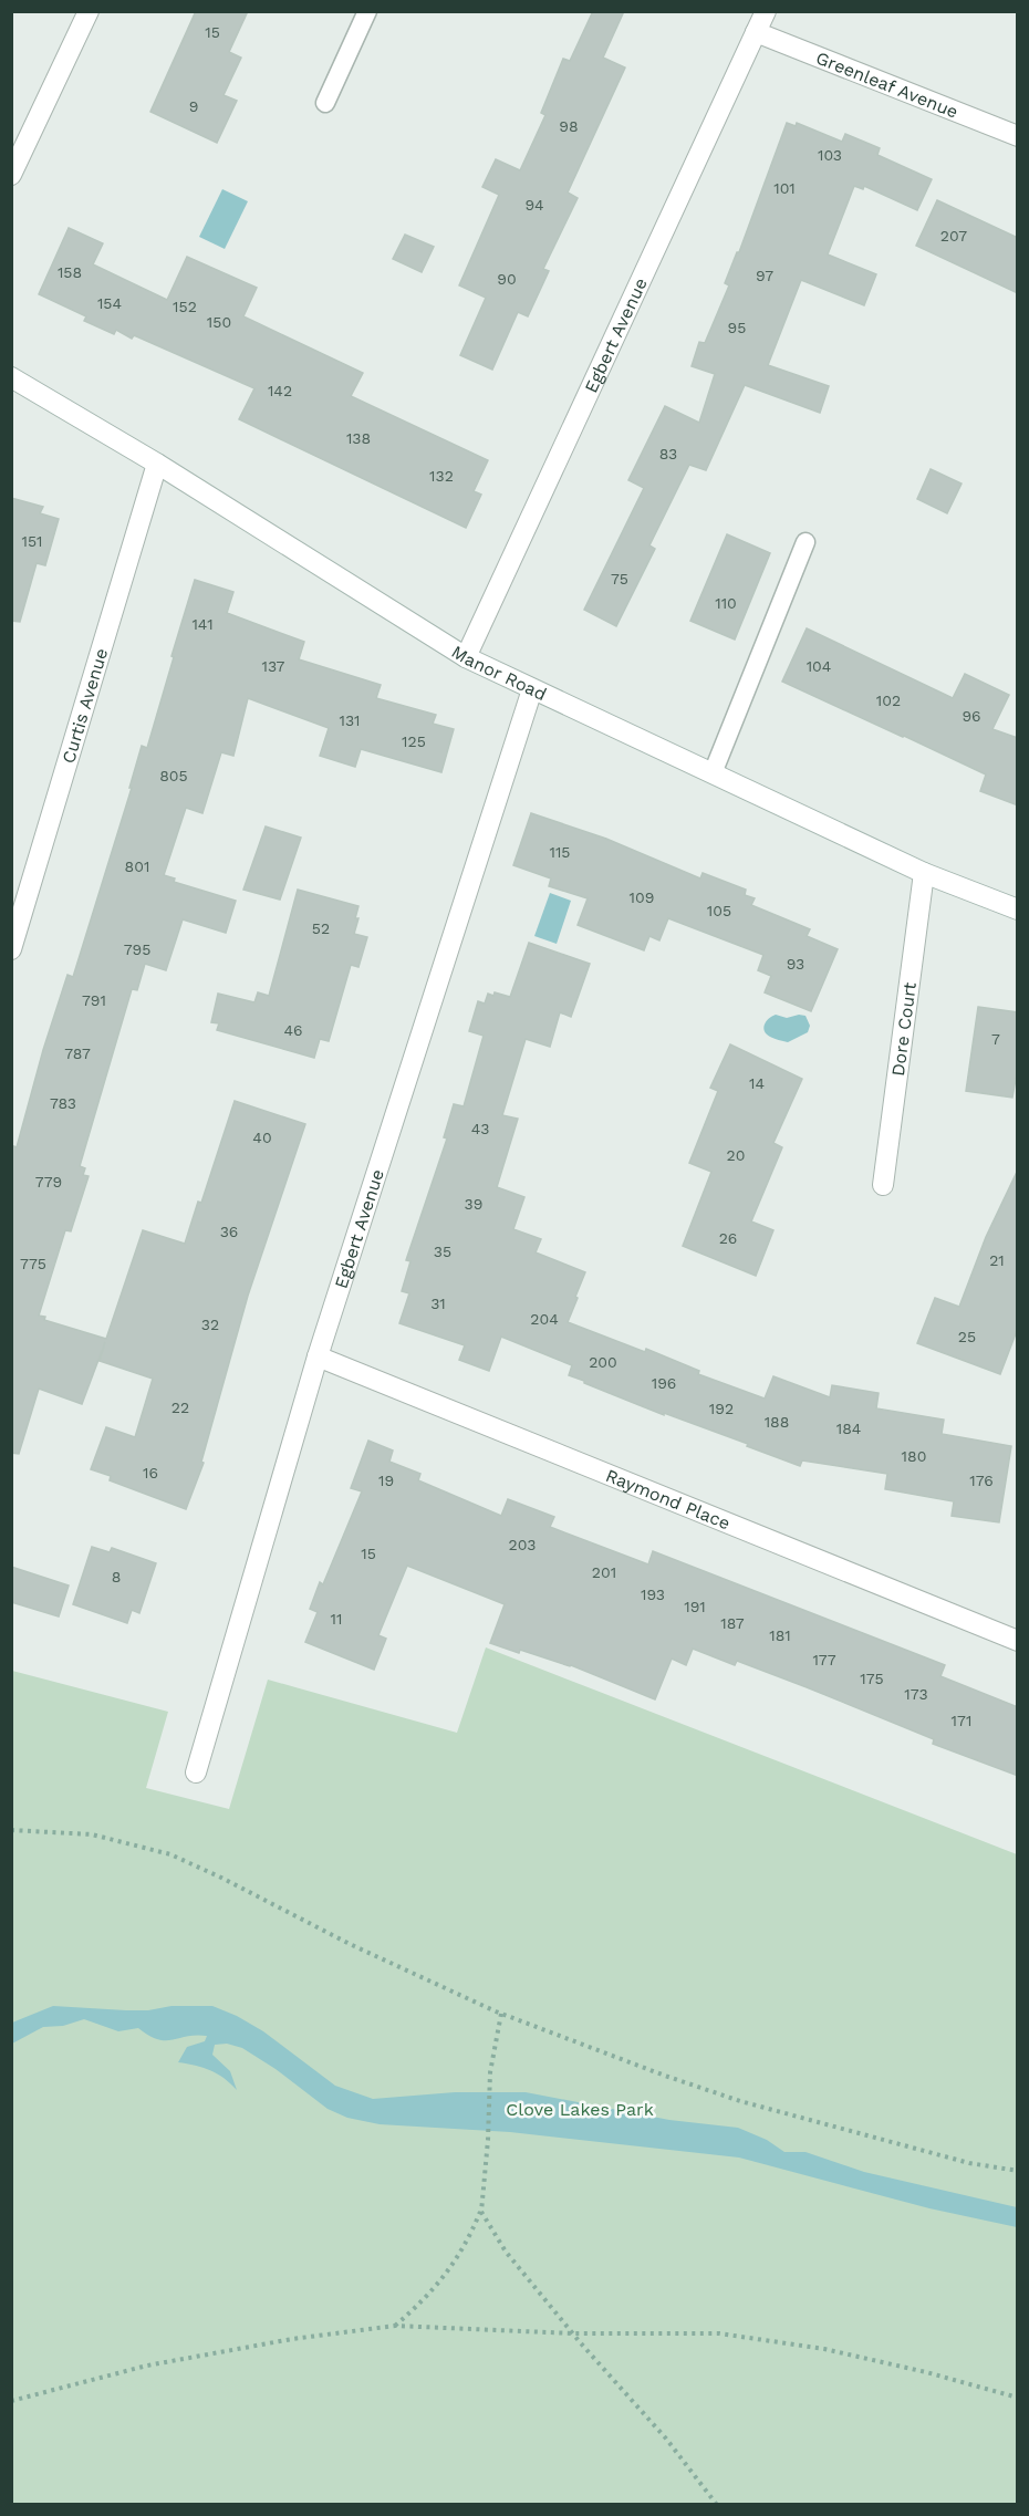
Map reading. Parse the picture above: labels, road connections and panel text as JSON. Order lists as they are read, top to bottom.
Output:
{
  "streets": {
    "street": [
      "Greenleaf Avenue",
      "Egbert Avenue",
      "Manor Road",
      "Curtis Avenue",
      "Dore Court",
      "Raymond Place"
    ]
  },
  "crossings": [
    ["Greenleaf Avenue", "Egbert Avenue"],
    ["Egbert Avenue", "Manor Road"],
    ["Egbert Avenue", "Raymond Place"],
    ["Manor Road", "Curtis Avenue"],
    ["Manor Road", "Dore Court"]
  ],
  "parks": ["Clove Lakes Park"],
  "house_numbers": [
    "15",
    "9",
    "98",
    "103",
    "101",
    "94",
    "207",
    "158",
    "97",
    "90",
    "154",
    "152",
    "150",
    "95",
    "142",
    "138",
    "83",
    "132",
    "151",
    "75",
    "110",
    "141",
    "137",
    "104",
    "102",
    "96",
    "131",
    "125",
    "805",
    "115",
    "801",
    "109",
    "105",
    "52",
    "795",
    "93",
    "791",
    "46",
    "7",
    "787",
    "14",
    "783",
    "43",
    "40",
    "20",
    "779",
    "39",
    "36",
    "26",
    "35",
    "21",
    "775",
    "31",
    "204",
    "32",
    "25",
    "200",
    "196",
    "22",
    "192",
    "188",
    "184",
    "180",
    "16",
    "19",
    "176",
    "203",
    "15",
    "201",
    "8",
    "193",
    "191",
    "11",
    "187",
    "181",
    "177",
    "175",
    "173",
    "171"
  ]
}
